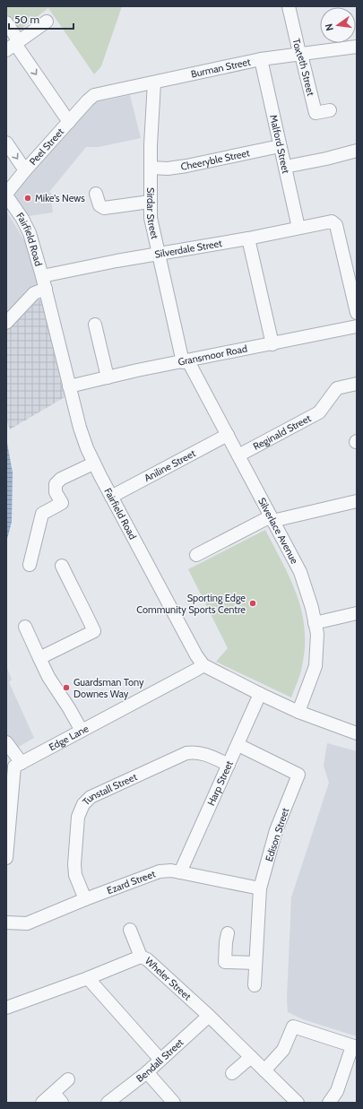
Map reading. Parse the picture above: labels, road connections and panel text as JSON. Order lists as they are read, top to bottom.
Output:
{
  "streets": {
    "street": [
      "Toxteth Street",
      "Burman Street",
      "Malford Street",
      "Peel Street",
      "Cheeryble Street",
      "Sirdar Street",
      "Fairfield Road",
      "Silverdale Street",
      "Gransmoor Road",
      "Reginald Street",
      "Aniline Street",
      "Silverlace Avenue",
      "Edge Lane",
      "Harp Street",
      "Tunstall Street",
      "Edison Street",
      "Ezard Street",
      "Wheler Street",
      "Bendall Street"
    ]
  },
  "crossings": [
    ["Toxteth Street", "Burman Street"],
    ["Burman Street", "Malford Street"],
    ["Burman Street", "Peel Street"],
    ["Burman Street", "Sirdar Street"],
    ["Malford Street", "Cheeryble Street"],
    ["Malford Street", "Silverdale Street"],
    ["Peel Street", "Fairfield Road"],
    ["Cheeryble Street", "Sirdar Street"],
    ["Sirdar Street", "Silverdale Street"],
    ["Sirdar Street", "Gransmoor Road"],
    ["Sirdar Street", "Silverlace Avenue"],
    ["Fairfield Road", "Silverdale Street"],
    ["Fairfield Road", "Gransmoor Road"],
    ["Fairfield Road", "Aniline Street"],
    ["Fairfield Road", "Silverlace Avenue"],
    ["Fairfield Road", "Edge Lane"],
    ["Fairfield Road", "Harp Street"],
    ["Gransmoor Road", "Silverlace Avenue"],
    ["Reginald Street", "Silverlace Avenue"],
    ["Aniline Street", "Silverlace Avenue"],
    ["Harp Street", "Tunstall Street"],
    ["Harp Street", "Edison Street"],
    ["Harp Street", "Ezard Street"],
    ["Tunstall Street", "Ezard Street"],
    ["Edison Street", "Ezard Street"],
    ["Wheler Street", "Bendall Street"]
  ],
  "places": ["Mike's News", "Sporting Edge Community Sports Centre", "Guardsman Tony Downes Way"],
  "scale_bar": "50 m",
  "north": "left"
}
